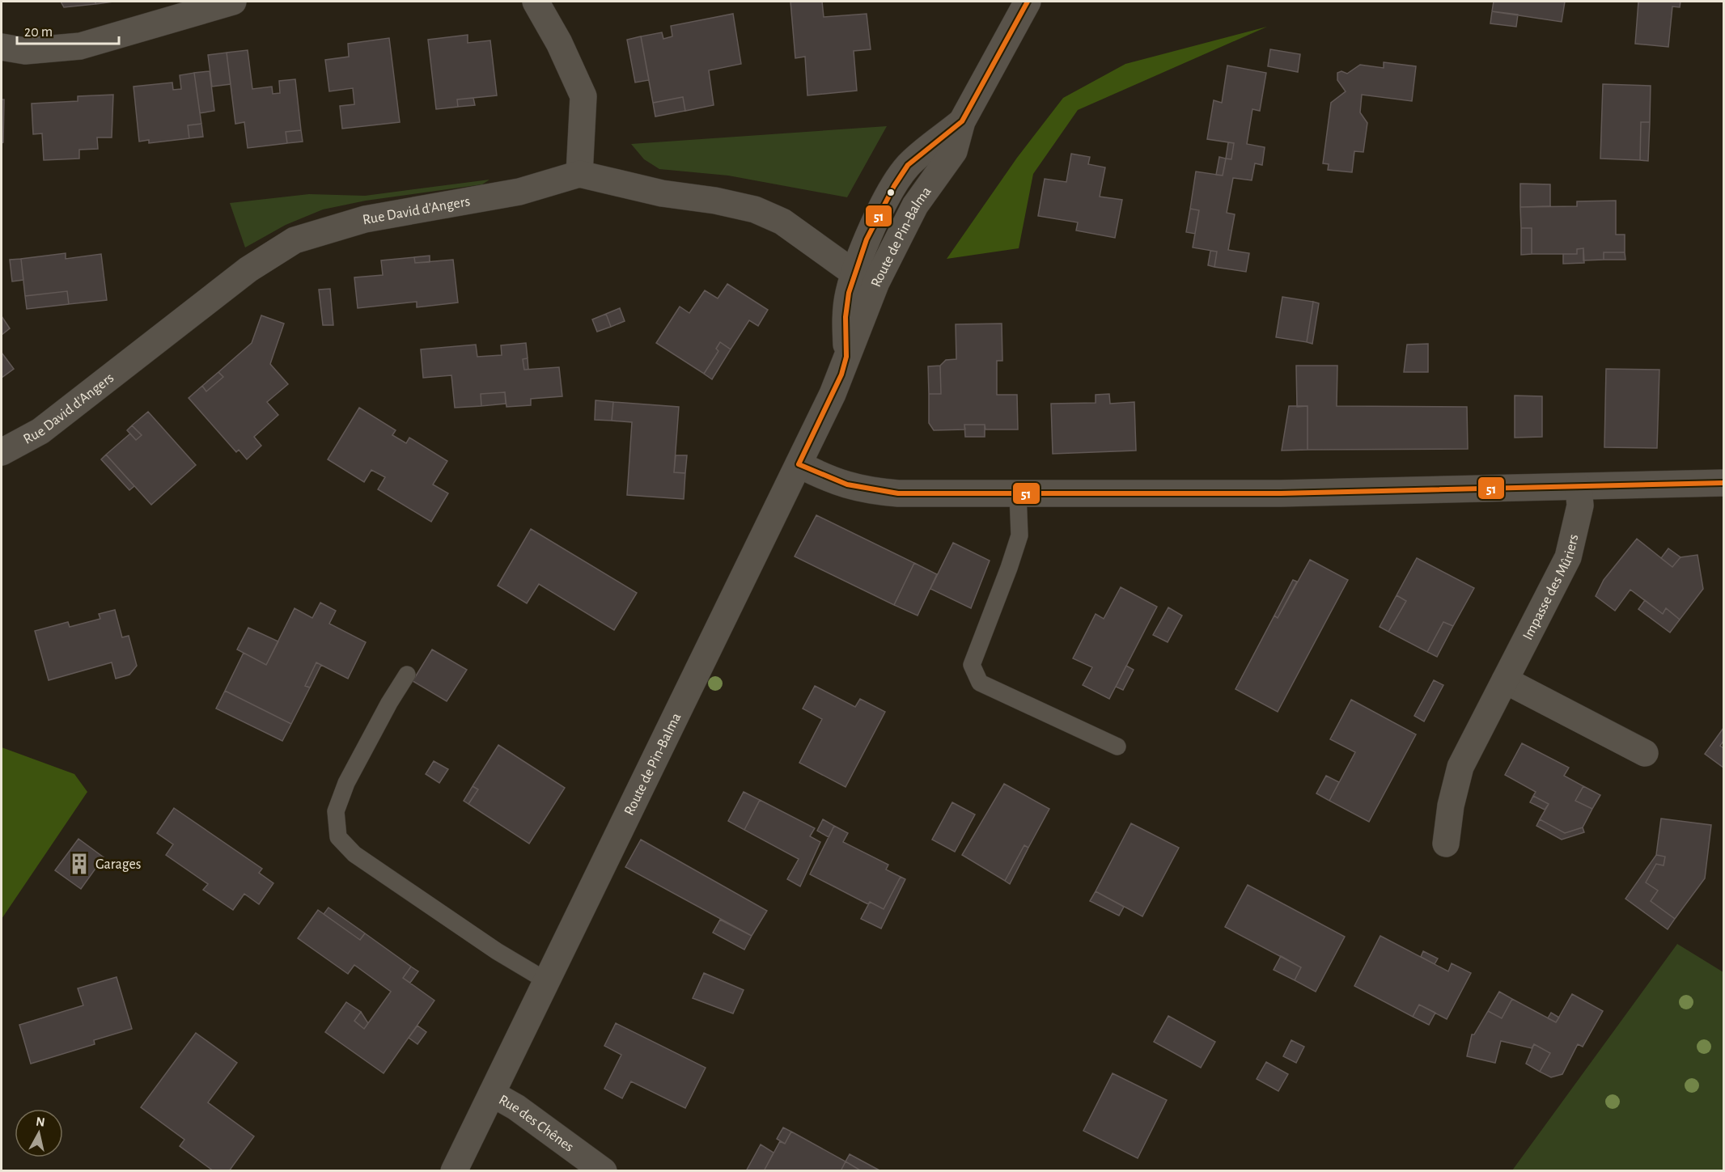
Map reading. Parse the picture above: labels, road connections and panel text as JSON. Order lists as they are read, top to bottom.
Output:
{
  "streets": {
    "street": [
      "Rue David d'Angers",
      "Route de Pin-Balma",
      "Impasse des Mûriers",
      "Rue des Chênes"
    ]
  },
  "crossings": [
    ["Rue David d'Angers", "Route de Pin-Balma"],
    ["Route de Pin-Balma", "Rue des Chênes"]
  ],
  "places": {
    "building": ["Garages"]
  },
  "lines": ["transit line 51"],
  "scale_bar": "20 m",
  "north": "top"
}
